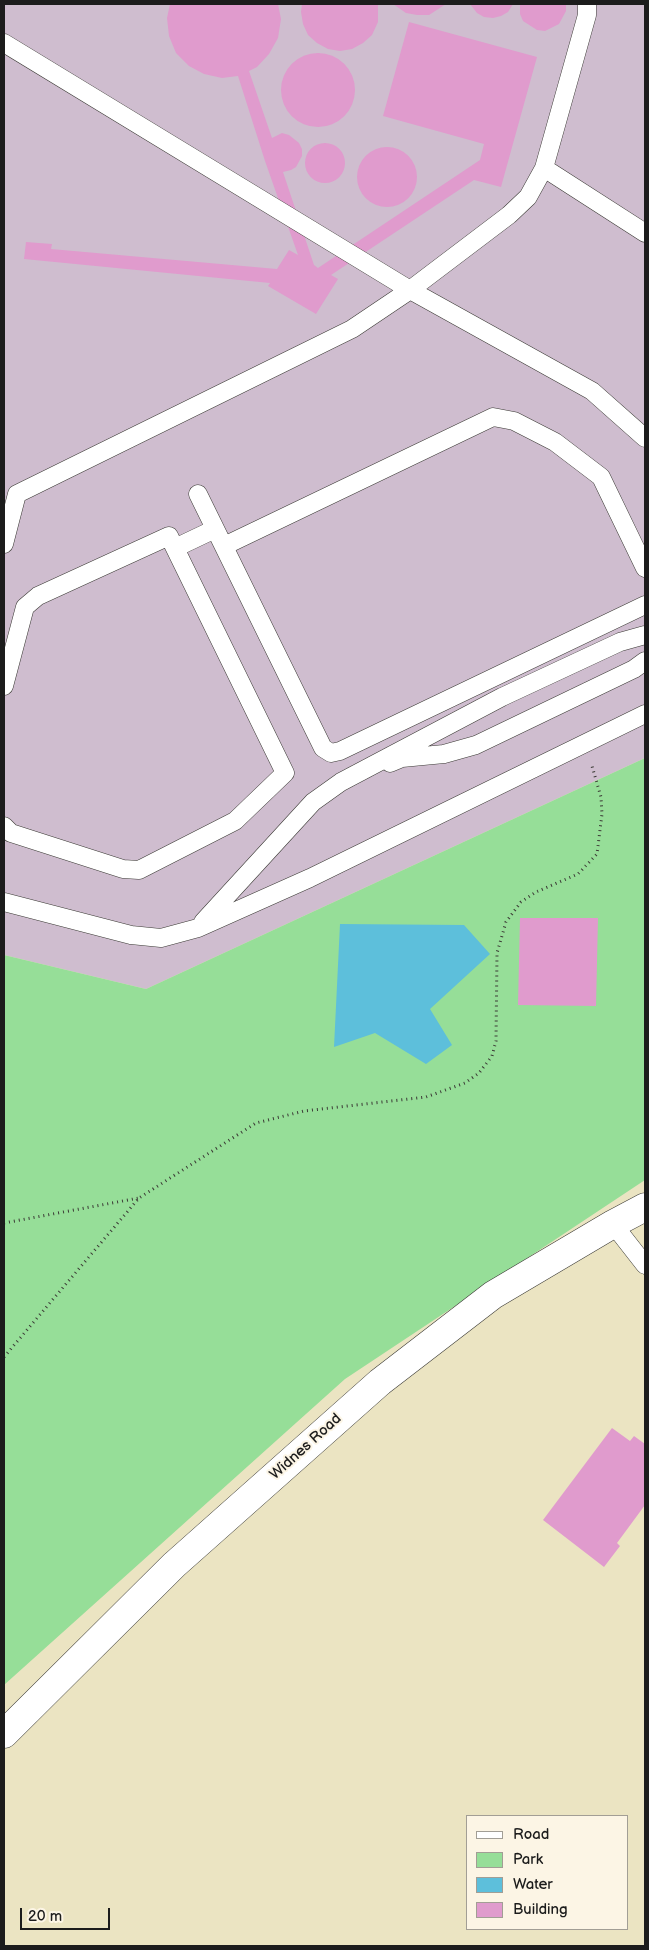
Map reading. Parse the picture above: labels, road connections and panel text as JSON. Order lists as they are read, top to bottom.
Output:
{
  "streets": {
    "main road": ["Widnes Road"]
  },
  "legend": [
    "Road",
    "Park",
    "Water",
    "Building"
  ],
  "scale_bar": "20 m"
}
